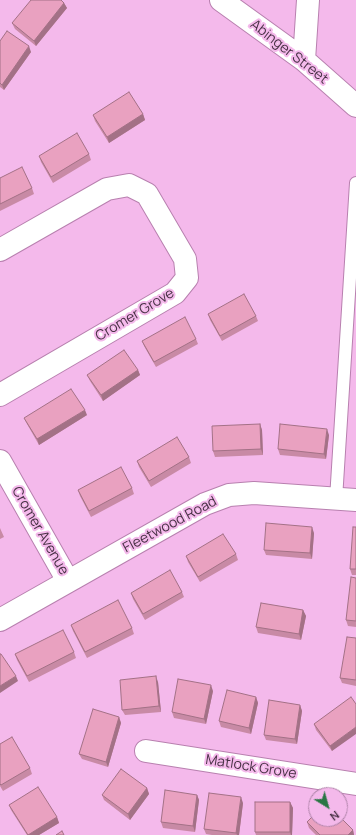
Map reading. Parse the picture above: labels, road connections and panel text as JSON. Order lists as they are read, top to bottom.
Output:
{
  "streets": {
    "street": [
      "Abinger Street",
      "Cromer Grove",
      "Fleetwood Road",
      "Cromer Avenue",
      "Matlock Grove"
    ]
  },
  "crossings": [
    ["Fleetwood Road", "Cromer Avenue"]
  ],
  "north": "bottom right"
}
